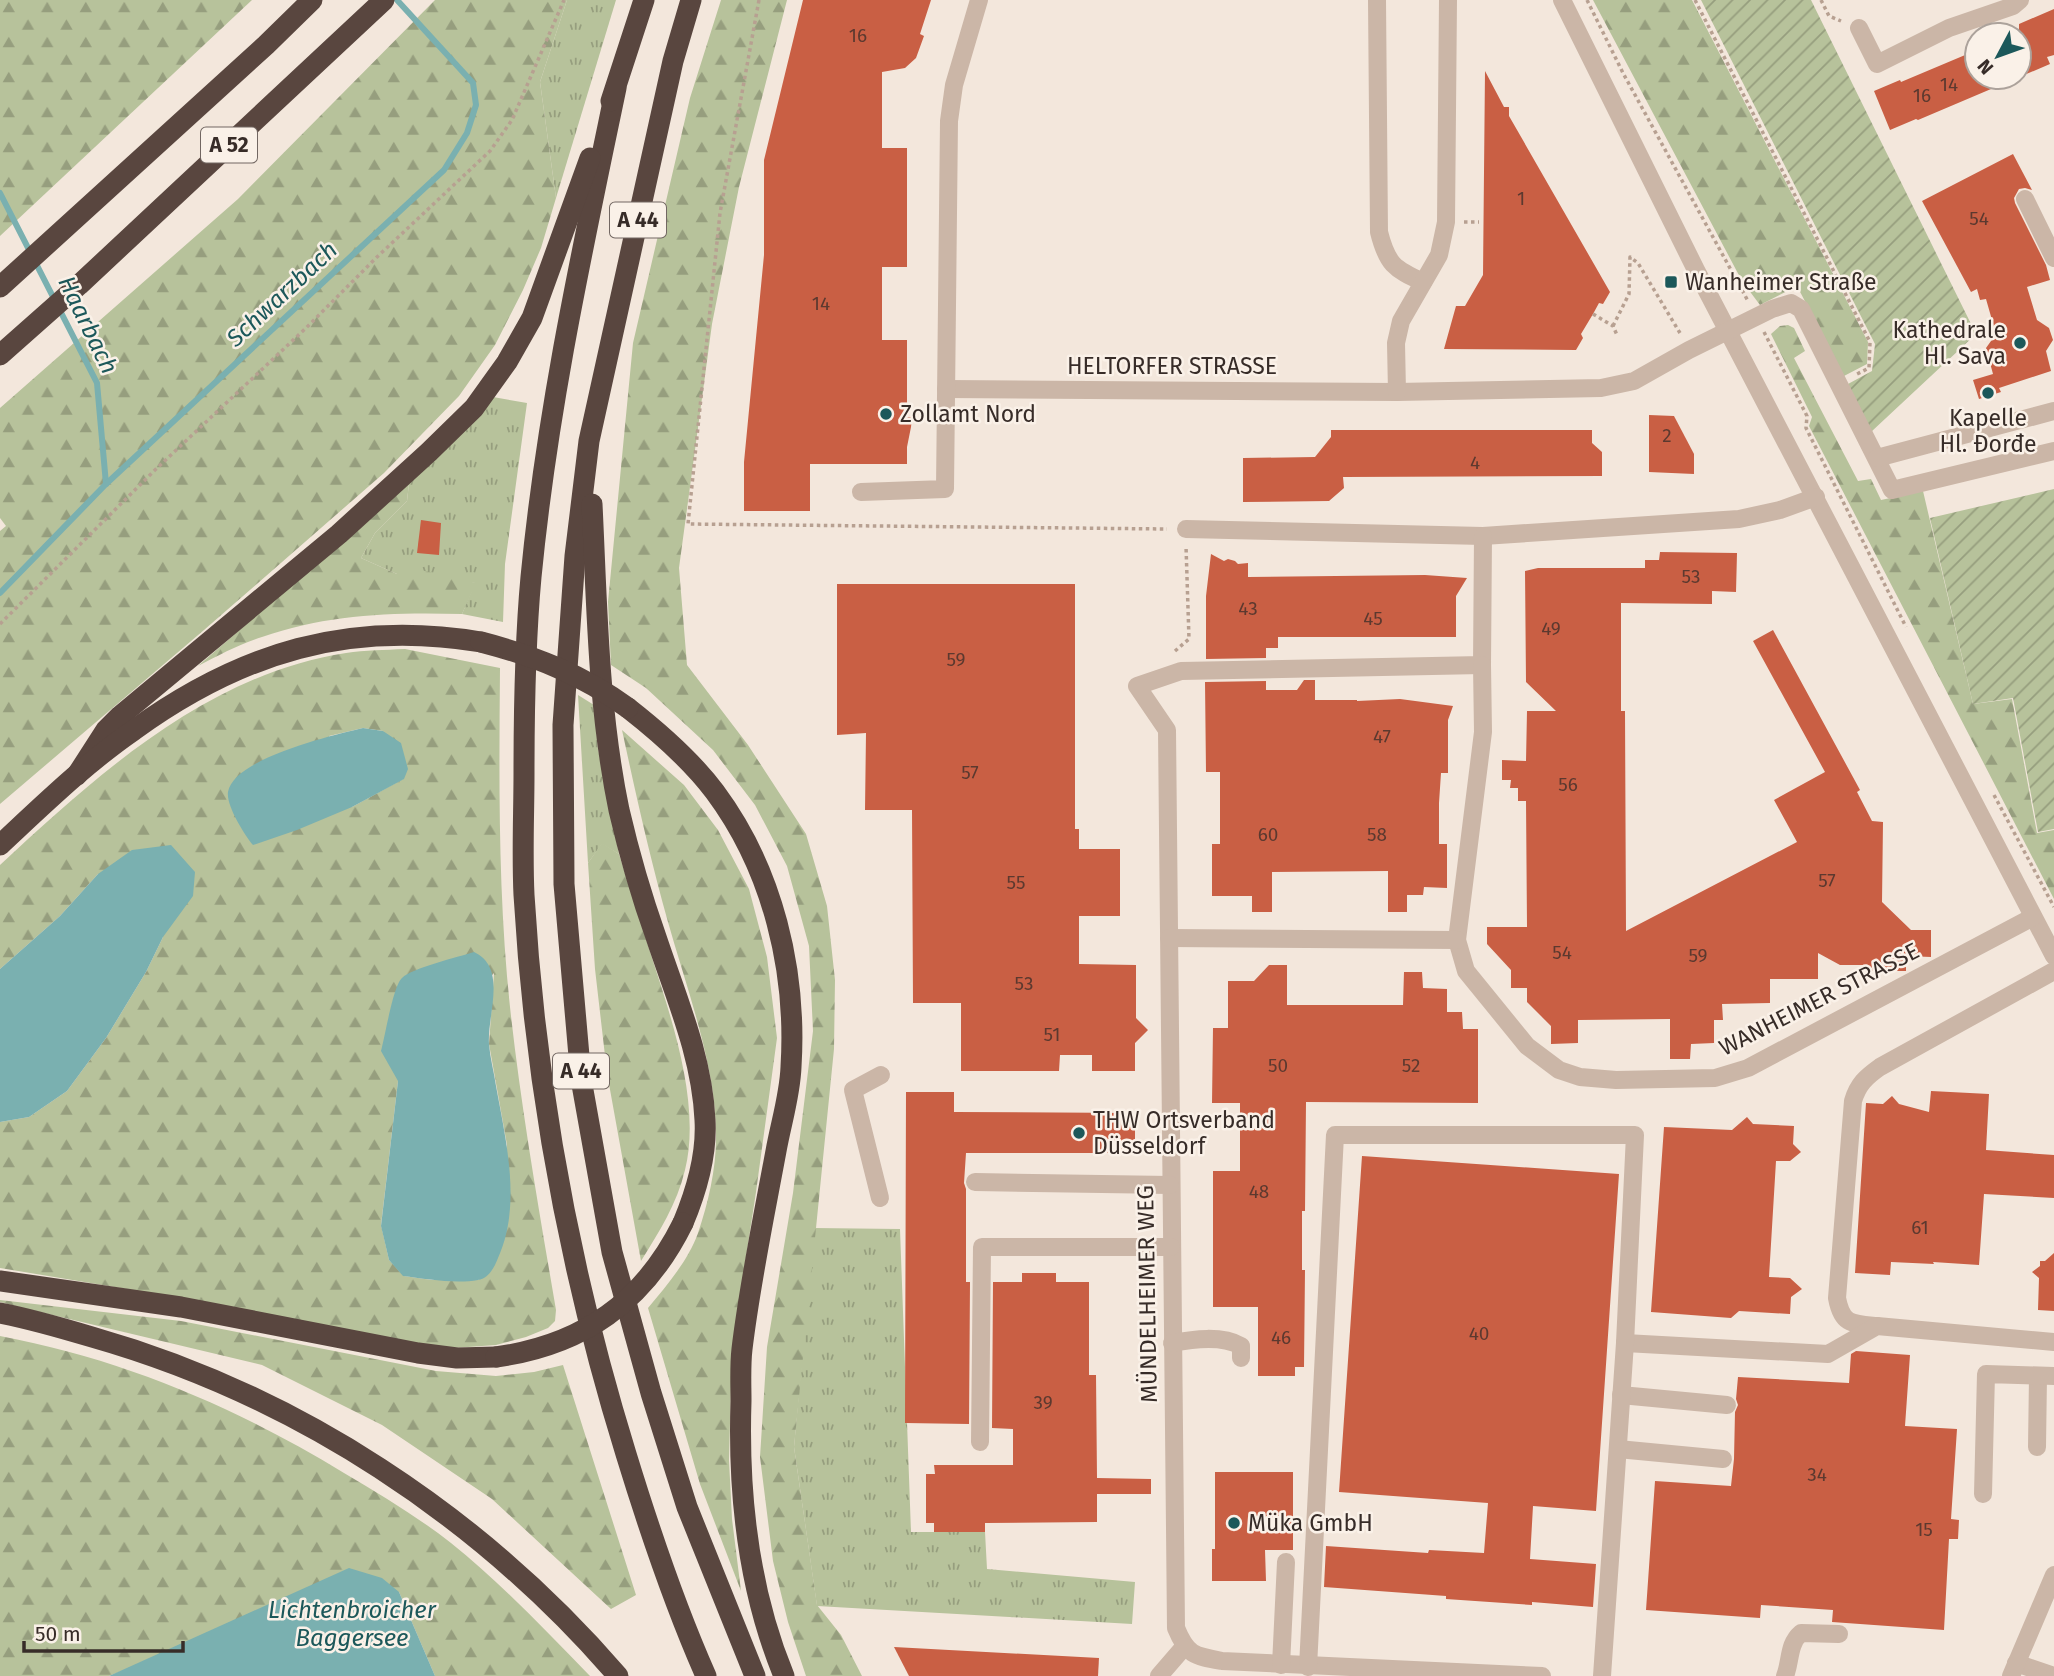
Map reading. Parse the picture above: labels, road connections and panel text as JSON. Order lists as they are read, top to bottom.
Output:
{
  "streets": {
    "highway": ["A 52", "A 44"],
    "street": ["HELTORFER STRASSE", "WANHEIMER STRASSE", "MÜNDELHEIMER WEG"]
  },
  "crossings": [
    ["WANHEIMER STRASSE", "MÜNDELHEIMER WEG"]
  ],
  "water": ["Schwarzbach", "Haarbach", "Lichtenbroicher Baggersee"],
  "places": {
    "transit": ["Wanheimer Straße"],
    "other": [
      "Kathedrale Hl. Sava",
      "Kapelle Hl. Đorđe",
      "Zollamt Nord",
      "THW Ortsverband Düsseldorf",
      "Müka GmbH"
    ]
  },
  "house_numbers": [
    "16",
    "14",
    "16",
    "1",
    "54",
    "14",
    "2",
    "4",
    "53",
    "43",
    "45",
    "49",
    "59",
    "47",
    "57",
    "56",
    "60",
    "58",
    "57",
    "55",
    "54",
    "59",
    "53",
    "51",
    "50",
    "52",
    "48",
    "61",
    "40",
    "46",
    "39",
    "34",
    "15"
  ],
  "scale_bar": "50 m",
  "north": "bottom left"
}
